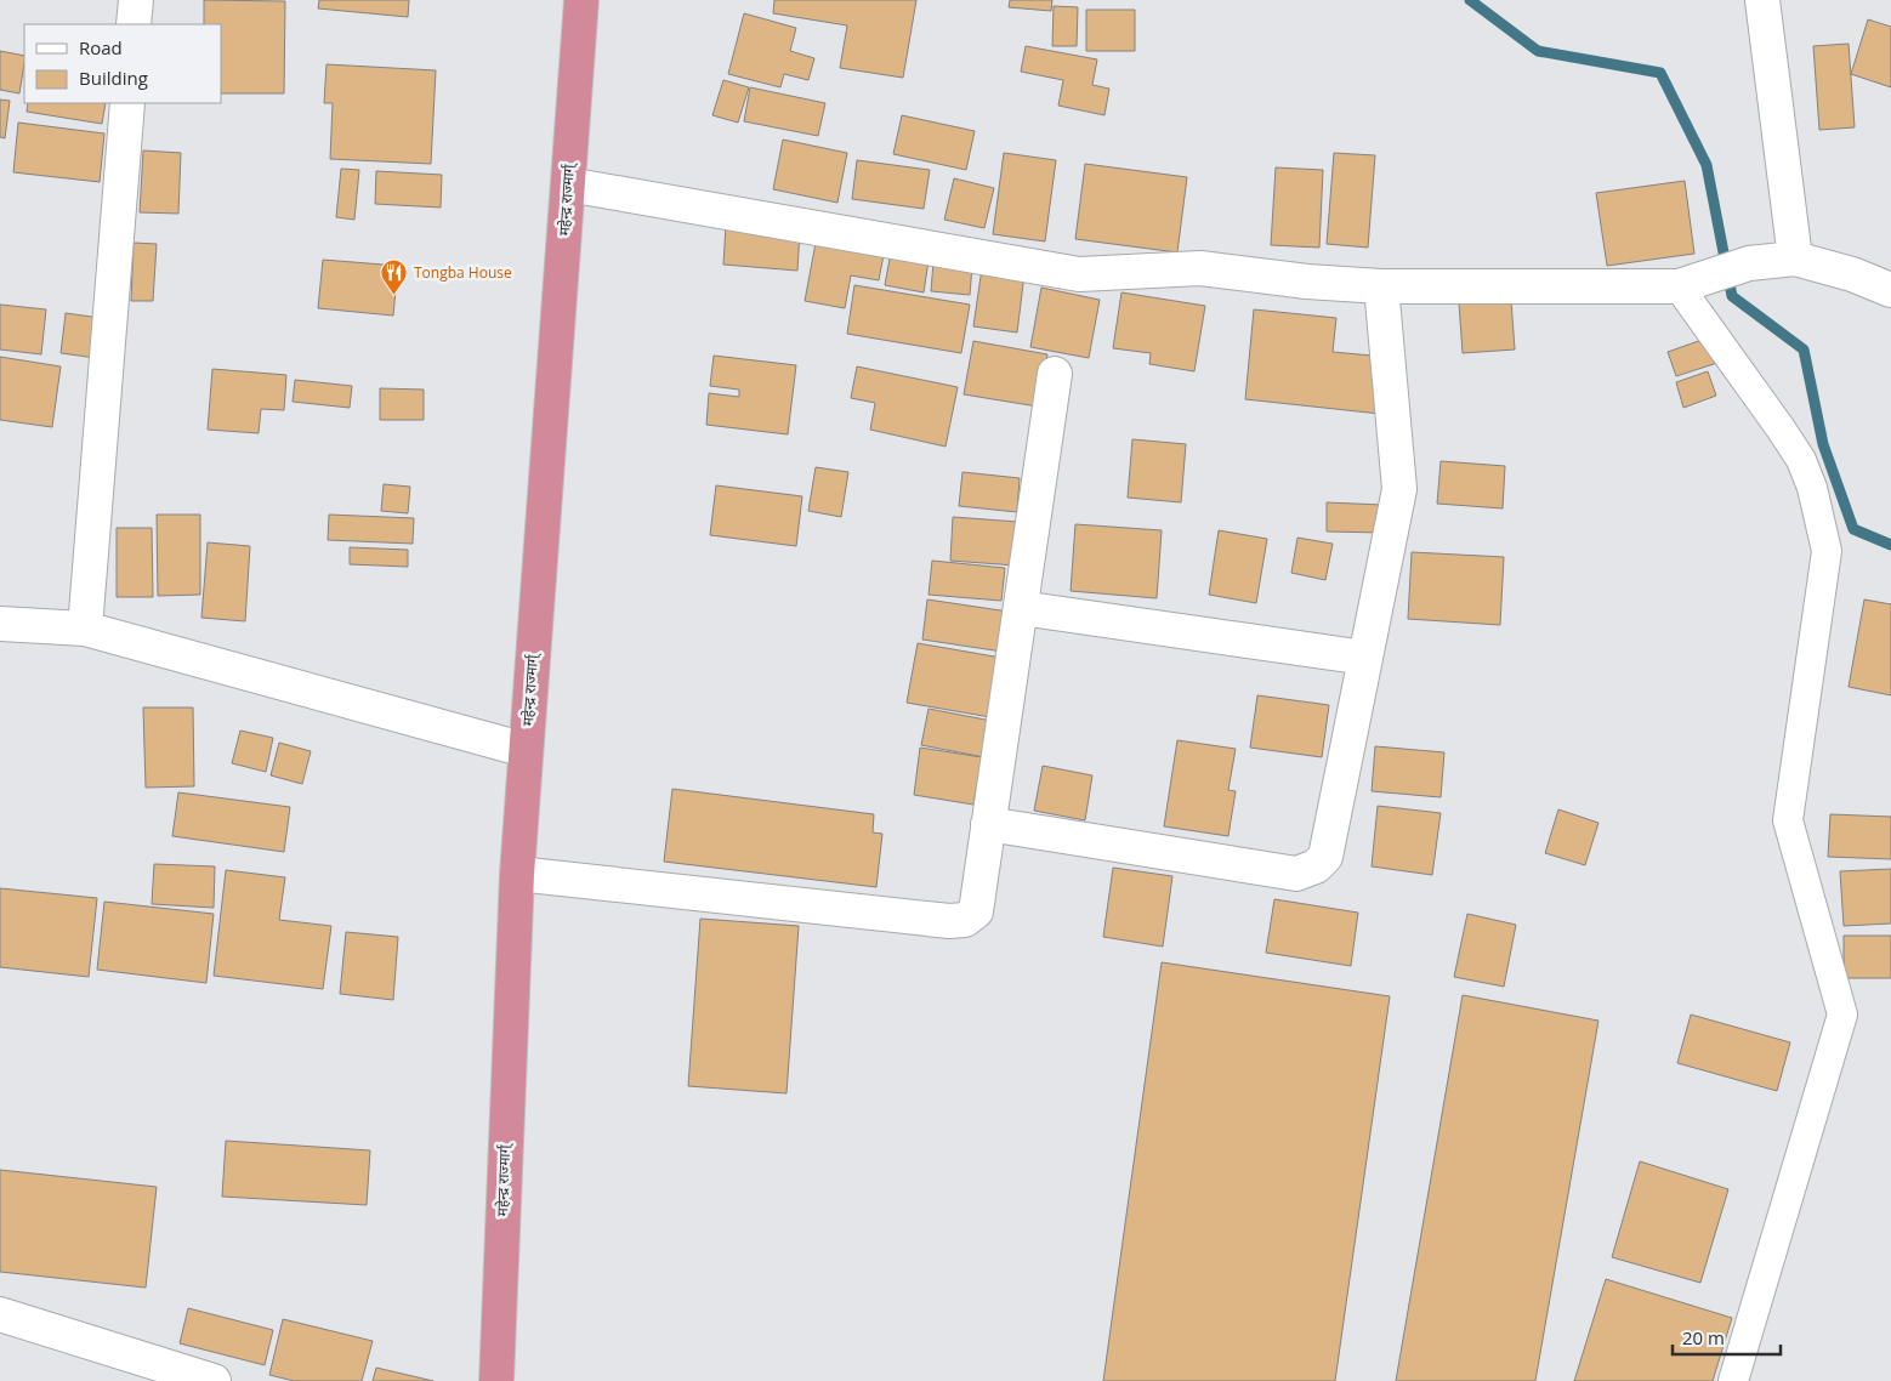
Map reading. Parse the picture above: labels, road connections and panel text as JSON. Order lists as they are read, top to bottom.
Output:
{
  "streets": {
    "highway": ["महेन्द्र राज्मार्ग्"]
  },
  "places": {
    "restaurant": ["Tongba House"]
  },
  "legend": ["Road", "Building"],
  "scale_bar": "20 m"
}
